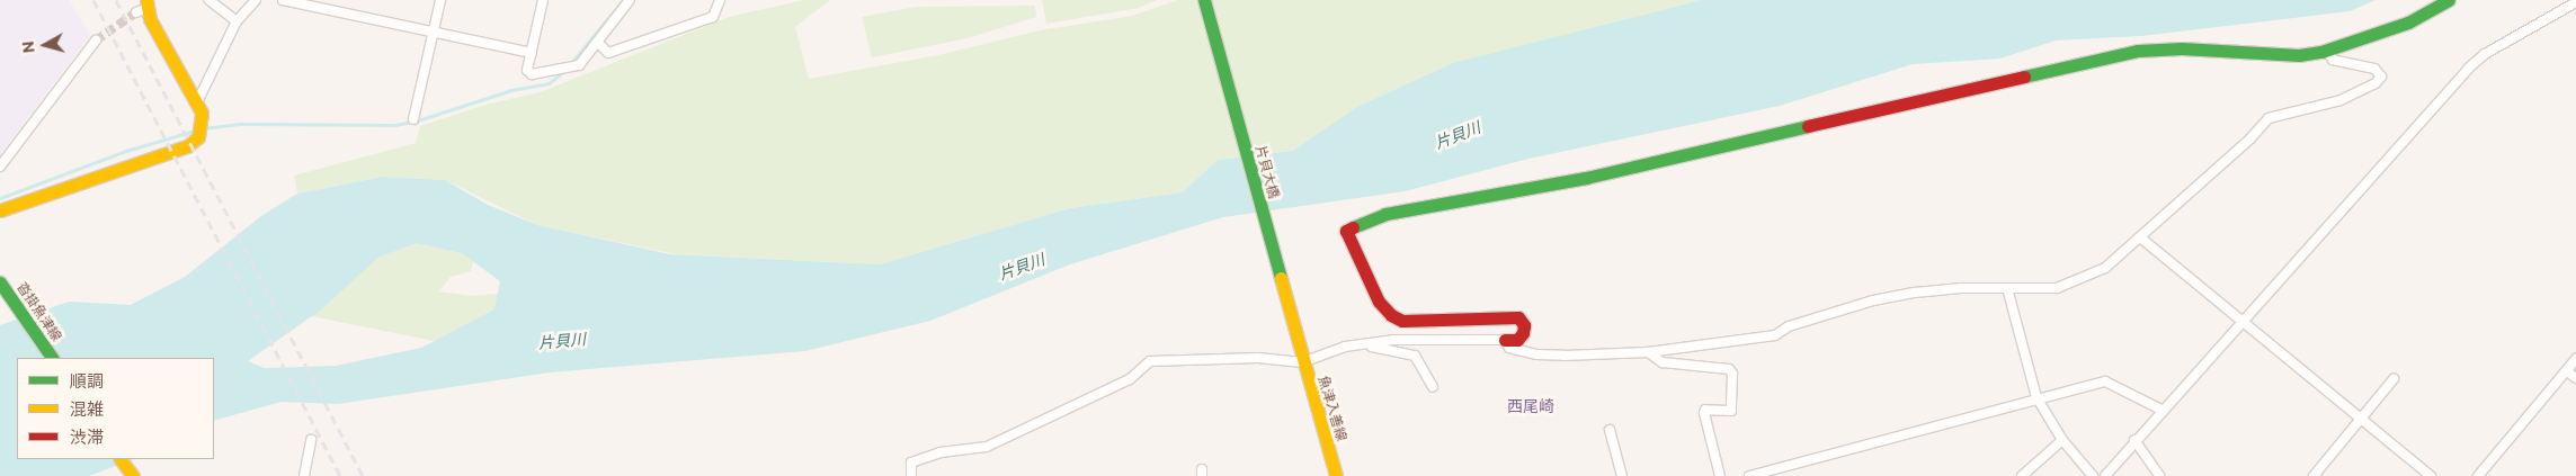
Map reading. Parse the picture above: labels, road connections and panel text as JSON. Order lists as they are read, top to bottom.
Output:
{
  "streets": {
    "street": ["片貝大橋", "沓掛魚津線", "魚津入善線"]
  },
  "crossings": [
    ["片貝大橋", "魚津入善線"]
  ],
  "districts": ["西尾崎"],
  "water": ["片貝川"],
  "legend": ["順調", "混雑", "渋滞"],
  "north": "left"
}
